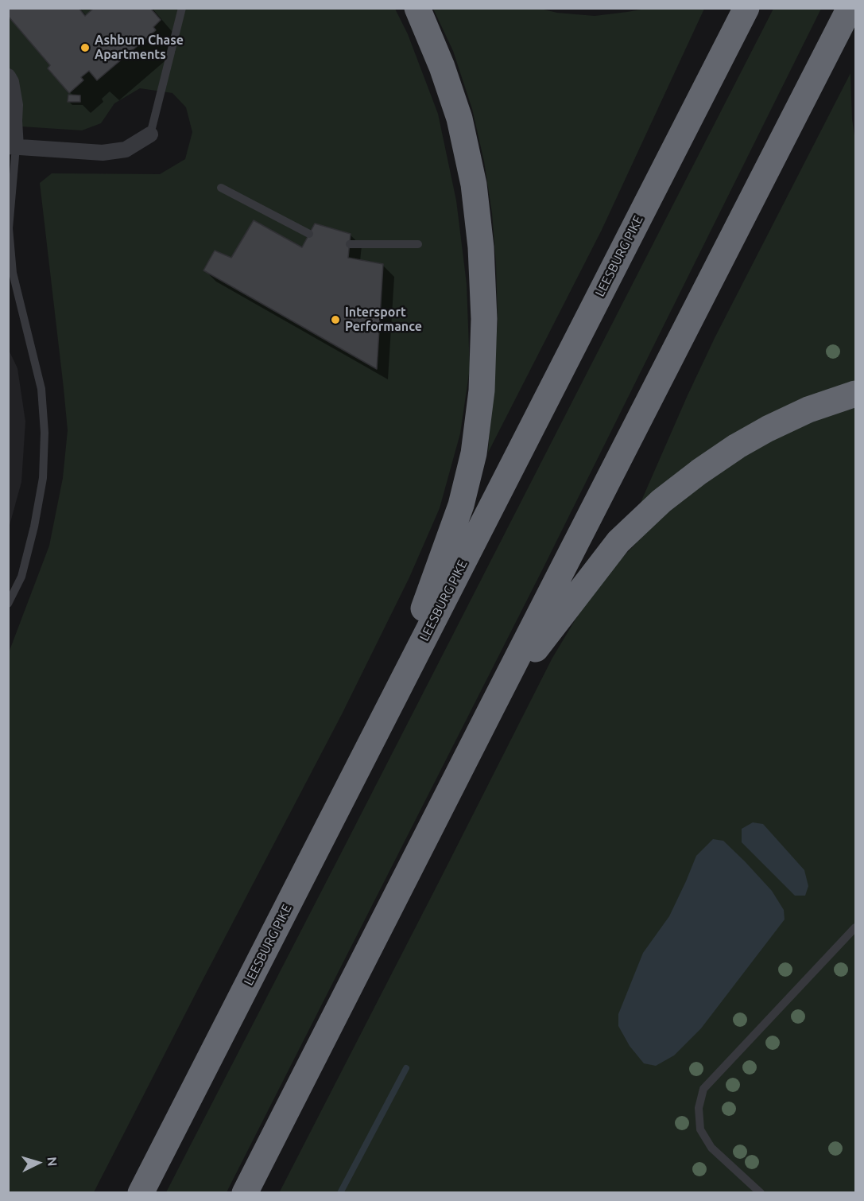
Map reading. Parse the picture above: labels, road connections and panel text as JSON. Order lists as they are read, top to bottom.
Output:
{
  "streets": {
    "highway": ["LEESBURG PIKE"]
  },
  "places": ["Ashburn Chase Apartments", "Intersport Performance"],
  "north": "right"
}
